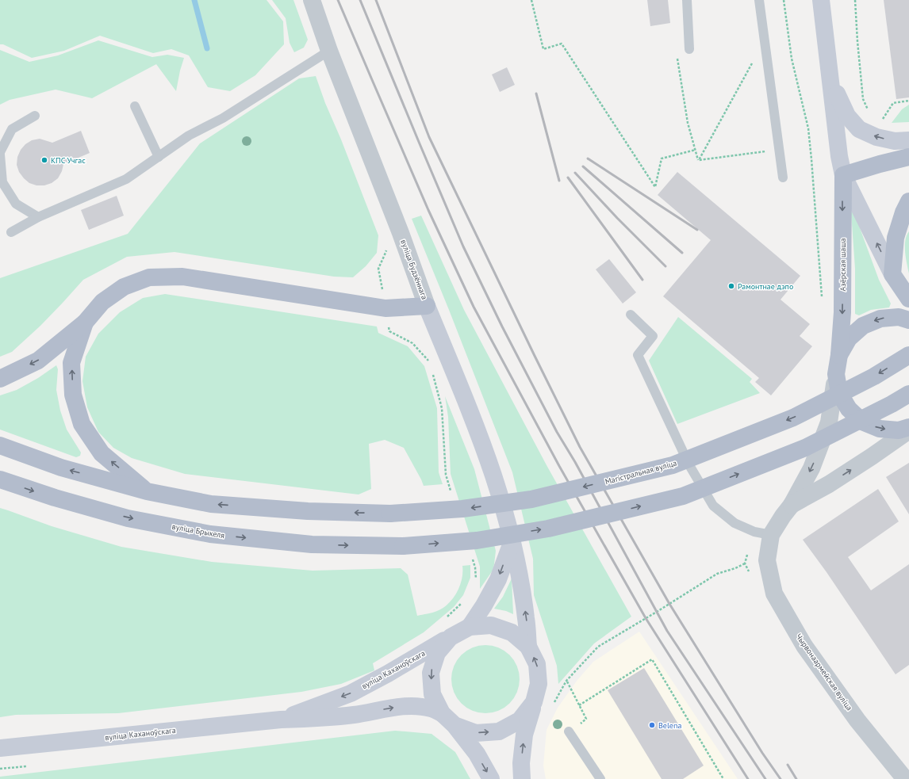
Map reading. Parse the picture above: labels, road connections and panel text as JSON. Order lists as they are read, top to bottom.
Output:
{
  "streets": {
    "main road": ["Азёрская шаша", "Магістральная вуліца", "вуліца Брыкеля"],
    "street": ["вуліца Будзённага", "вуліца Каханоўскага", "Чырвонаармейская вуліца"]
  },
  "crossings": [
    ["вуліца Будзённага", "вуліца Каханоўскага"]
  ],
  "one_way": ["Магістральная вуліца", "вуліца Брыкеля"],
  "places": ["КПС Учгас", "Рамонтнае дэпо", "Belena"]
}
